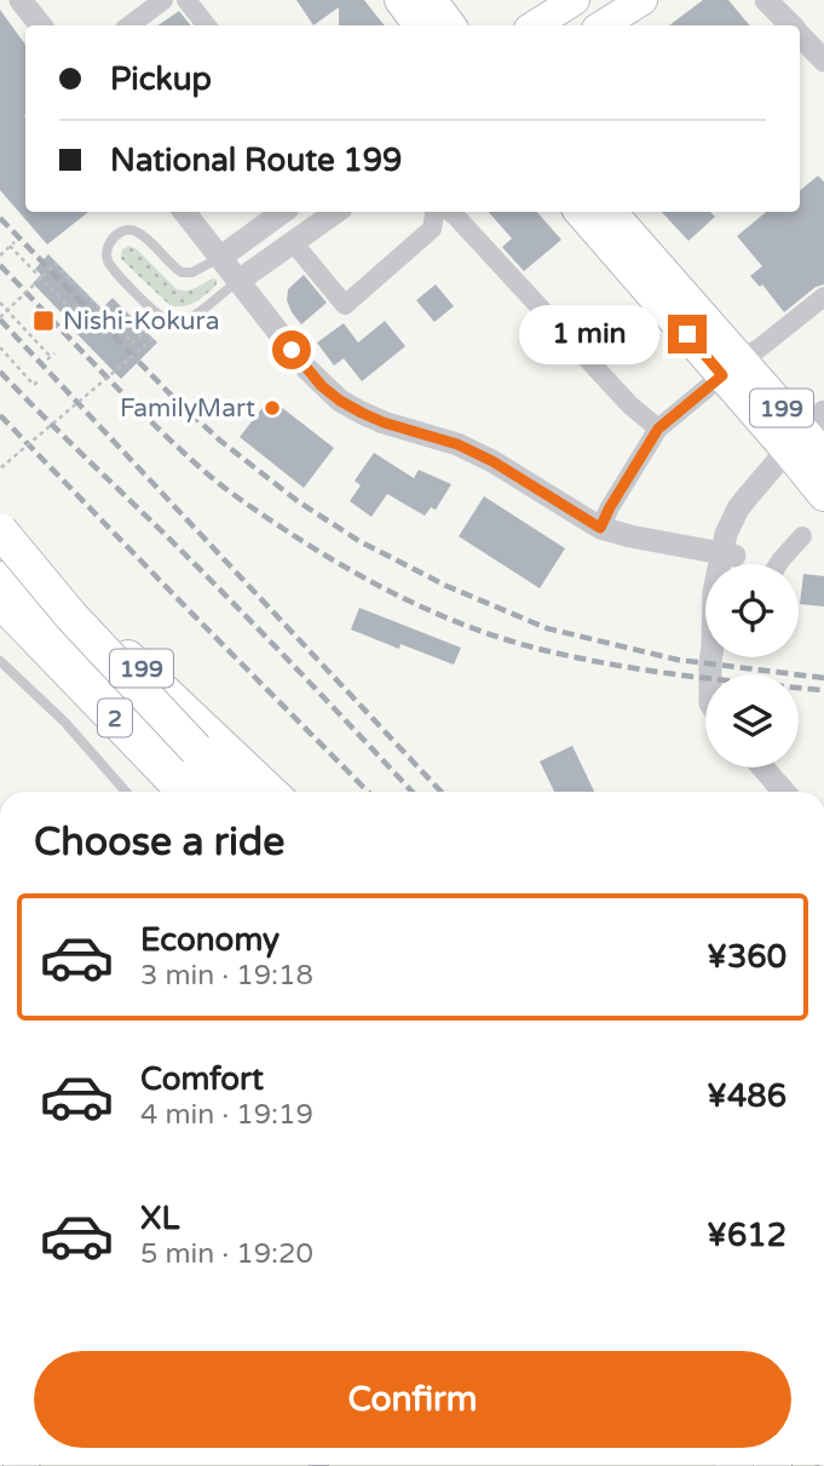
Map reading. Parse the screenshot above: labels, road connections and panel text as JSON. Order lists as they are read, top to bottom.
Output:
{
  "streets": {
    "highway": ["199", "2"]
  },
  "crossings": [
    ["199", "2"]
  ],
  "places": {
    "transit": ["Nishi-Kokura"],
    "other": ["FamilyMart"]
  },
  "page": {
    "banner": ["Pickup", "National Route 199"],
    "bubble": "1 min",
    "heading": "Choose a ride",
    "list": [
      {
        "name": "Economy",
        "note": "3 min · 19:18",
        "value": "¥360"
      },
      {
        "name": "Comfort",
        "note": "4 min · 19:19",
        "value": "¥486"
      },
      {
        "name": "XL",
        "note": "5 min · 19:20",
        "value": "¥612"
      }
    ],
    "buttons": "Confirm"
  }
}
